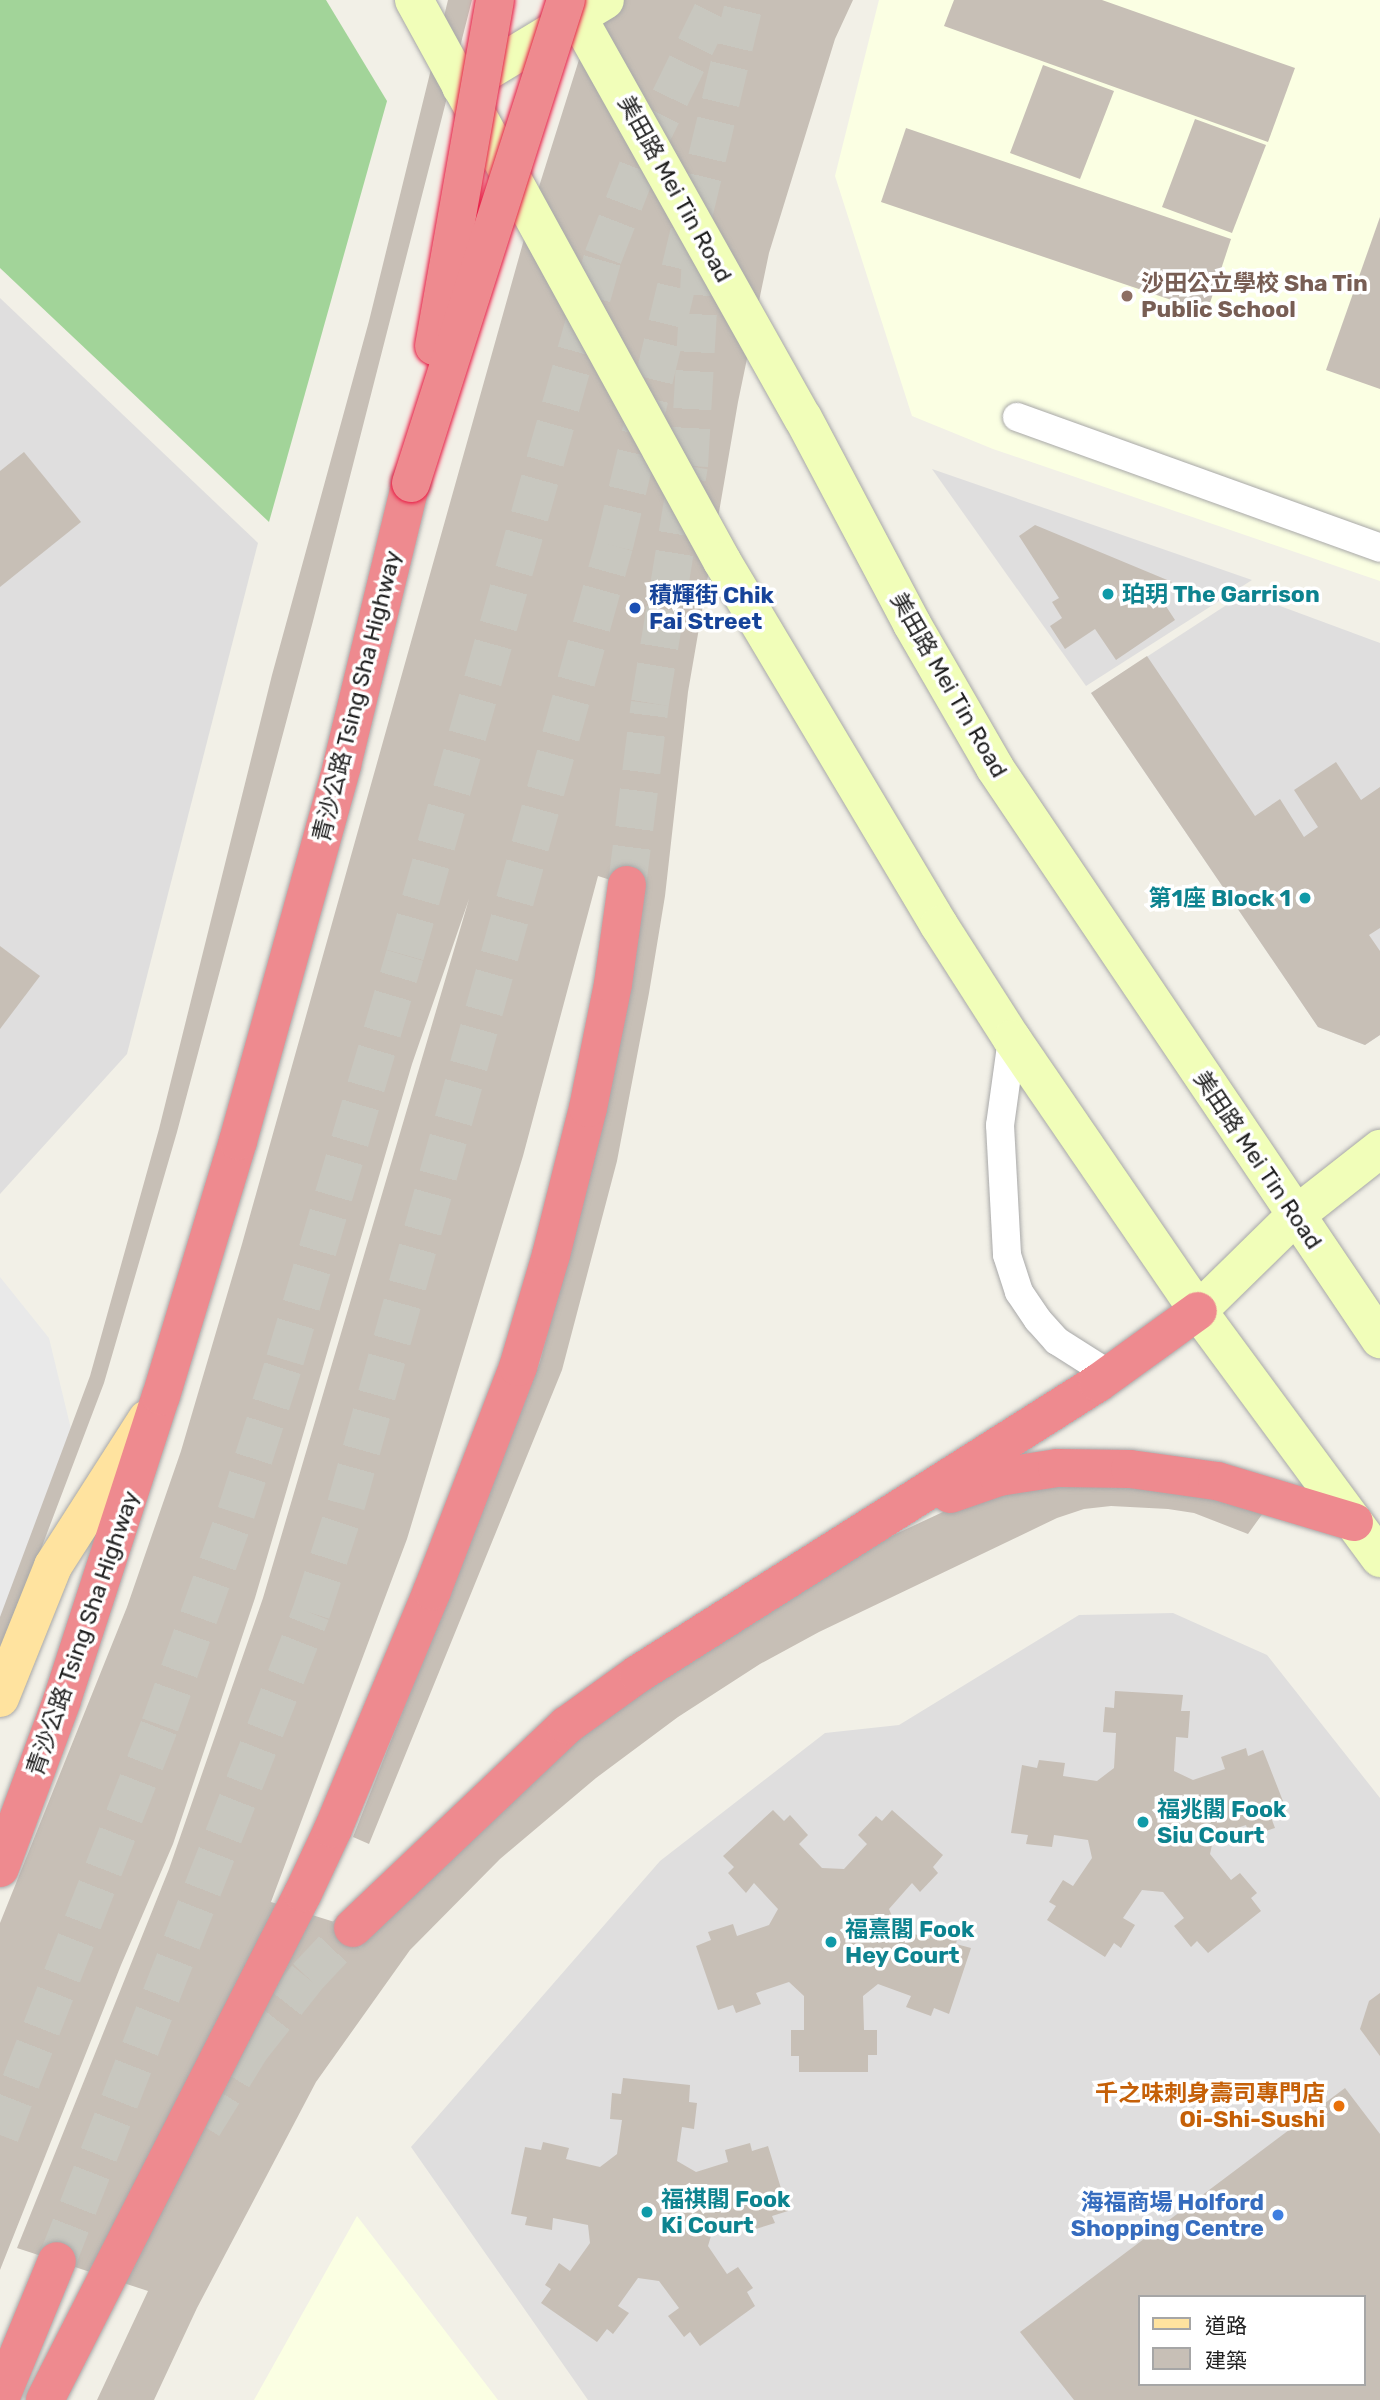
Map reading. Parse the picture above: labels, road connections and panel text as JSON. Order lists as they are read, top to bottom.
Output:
{
  "streets": {
    "highway": ["青沙公路 Tsing Sha Highway"],
    "main road": ["美田路 Mei Tin Road"]
  },
  "crossings": [
    ["美田路 Mei Tin Road", "青沙公路 Tsing Sha Highway"]
  ],
  "places": [
    "沙田公立學校 Sha Tin Public School",
    "珀玥 The Garrison",
    "積輝街 Chik Fai Street",
    "第1座 Block 1",
    "福兆閣 Fook Siu Court",
    "福熹閣 Fook Hey Court",
    "千之味刺身壽司專門店 Oi-Shi-Sushi",
    "福祺閣 Fook Ki Court",
    "海福商場 Holford Shopping Centre"
  ],
  "legend": ["道路", "建築"]
}
